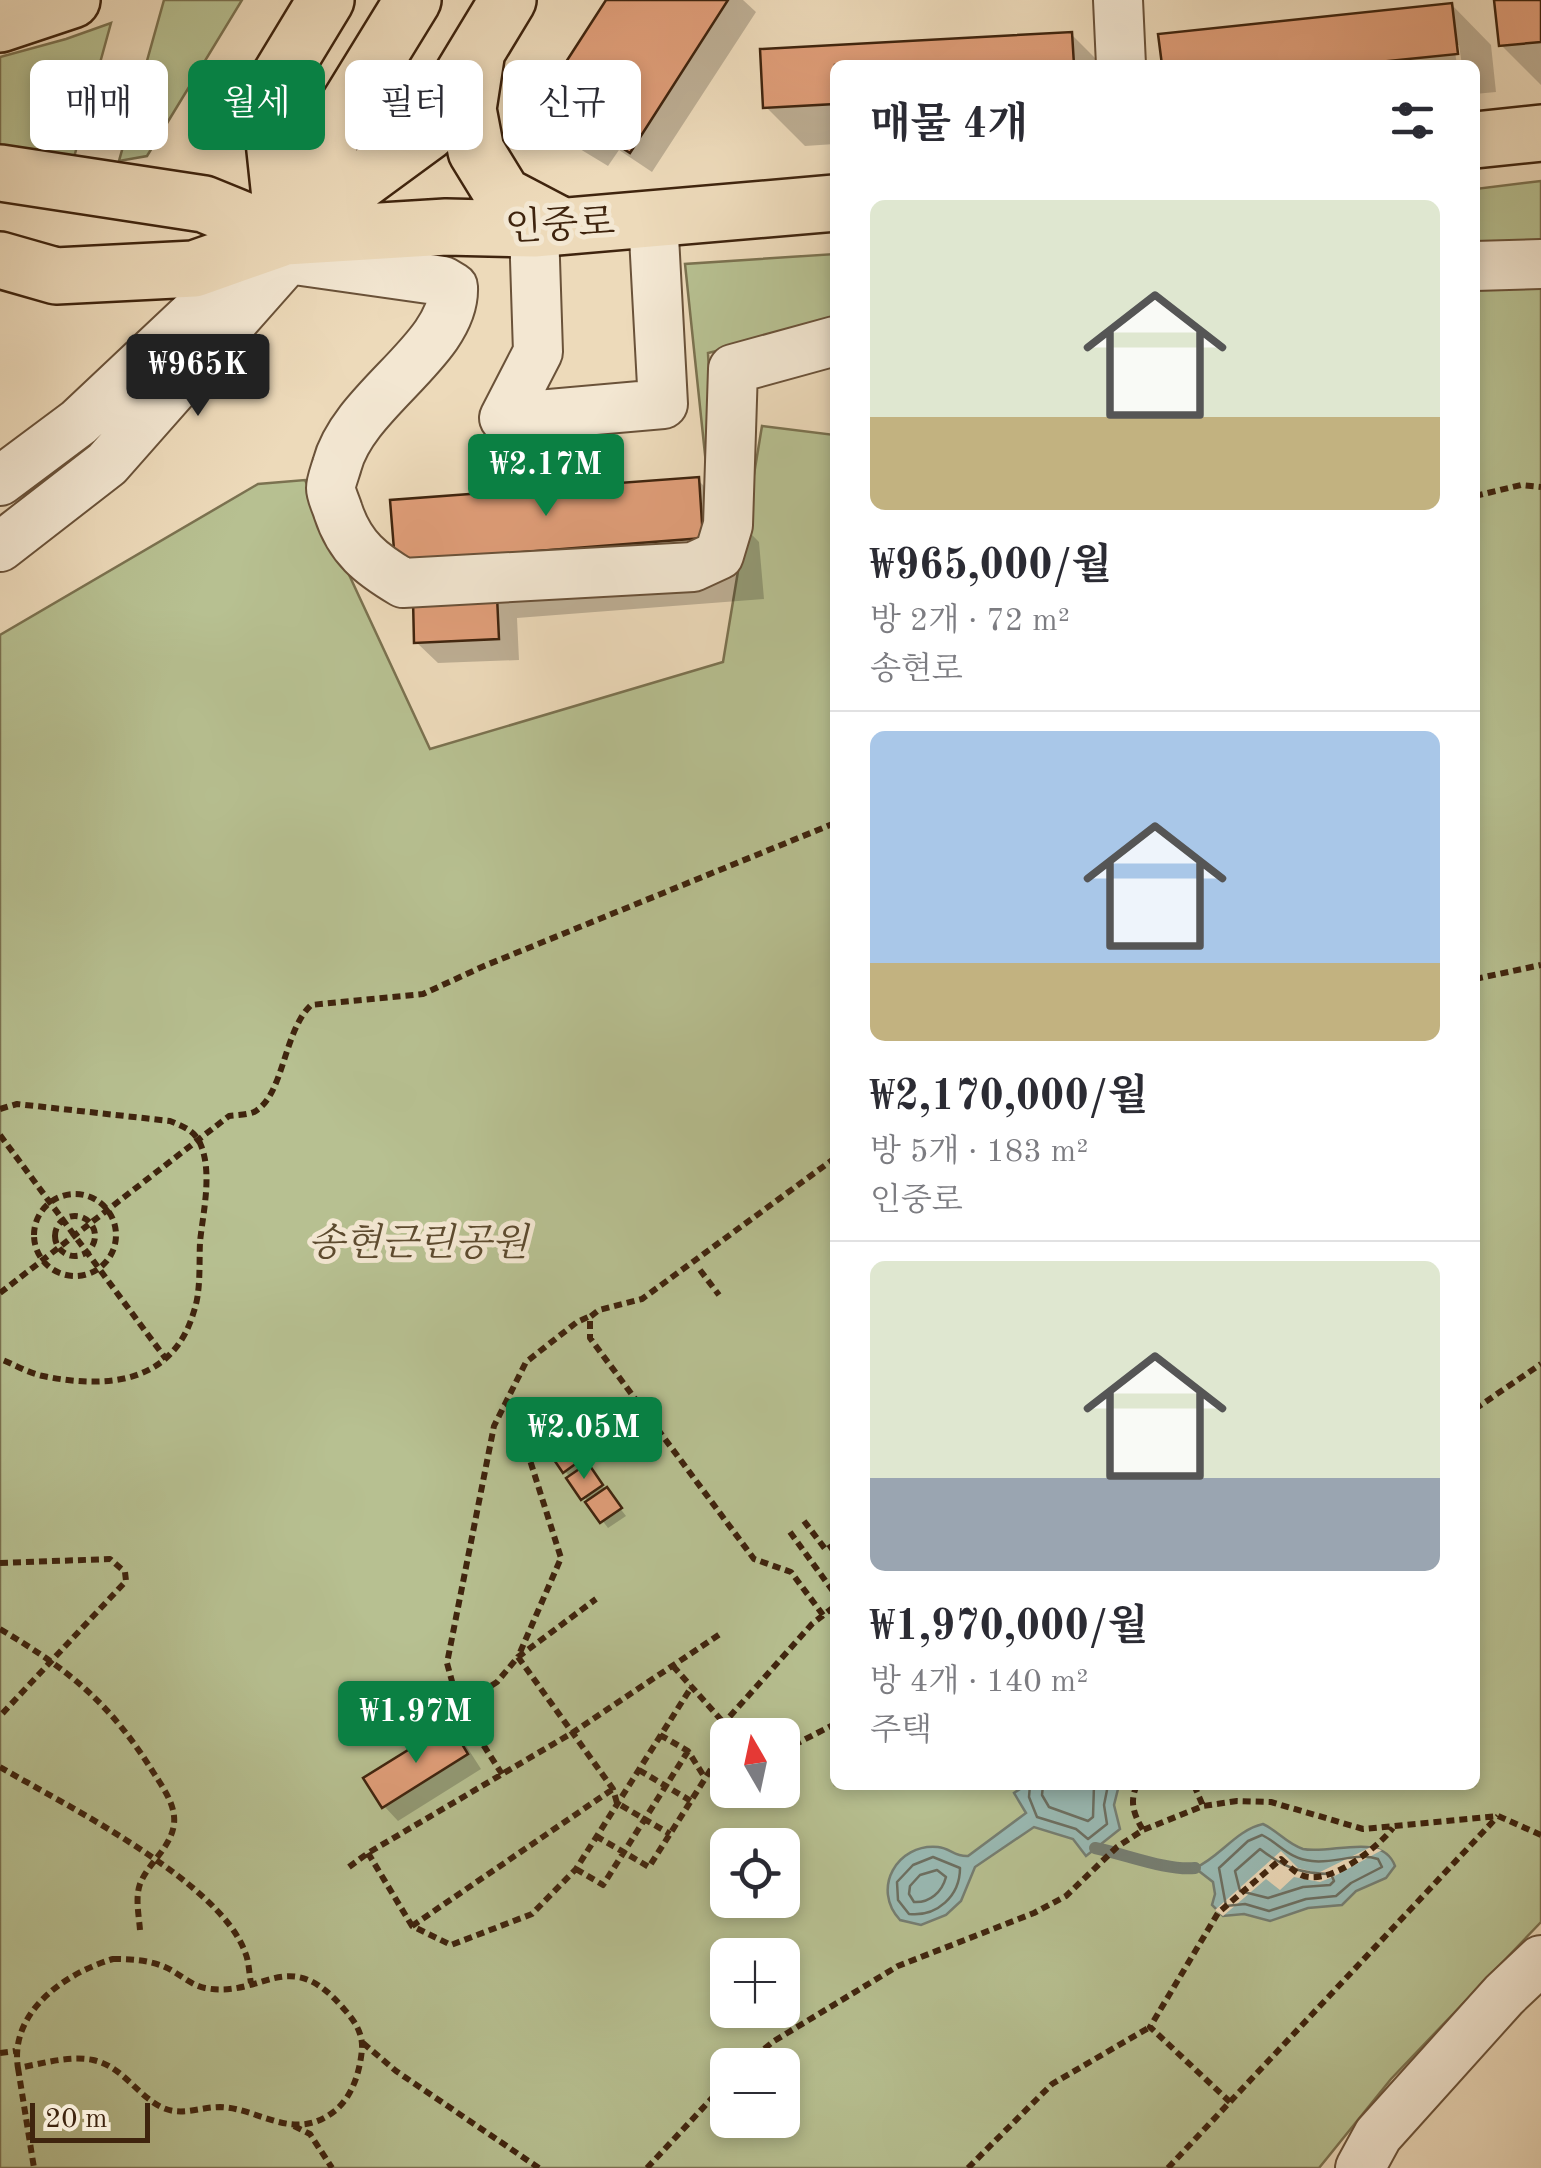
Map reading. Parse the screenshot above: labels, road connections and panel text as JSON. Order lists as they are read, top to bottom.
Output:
{
  "streets": {
    "main road": ["인중로"]
  },
  "parks": ["송현근린공원"],
  "scale_bar": "20 m",
  "north": "top",
  "page": {
    "chip": [
      "매매",
      "월세",
      "필터",
      "신규"
    ],
    "heading": "매물 4개",
    "list": [
      {
        "name": "₩965,000/월",
        "note": "방 2개 · 72 m² · 송현로"
      },
      {
        "name": "₩2,170,000/월",
        "note": "방 5개 · 183 m² · 인중로"
      },
      {
        "name": "₩1,970,000/월",
        "note": "방 4개 · 140 m² · 주택"
      }
    ],
    "price": [
      "₩965K",
      "₩2.17M",
      "₩2.05M",
      "₩1.97M"
    ],
    "map_buttons": ["+", "−"],
    "scale": "20 m"
  }
}
